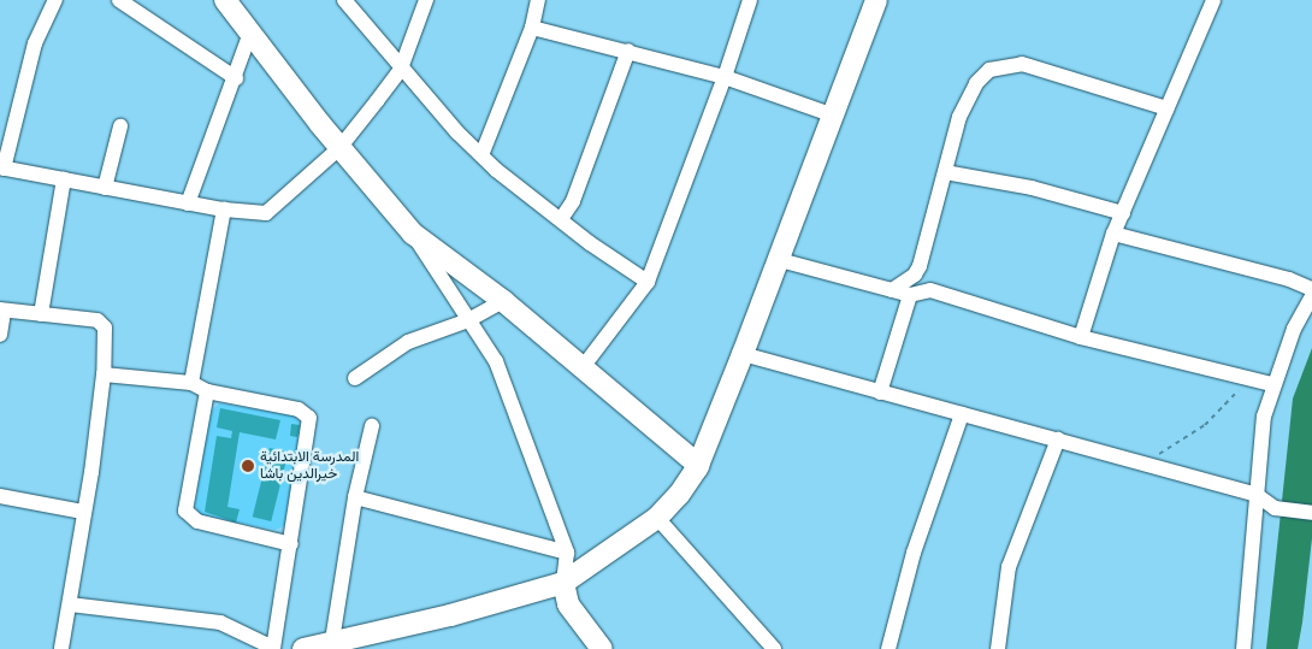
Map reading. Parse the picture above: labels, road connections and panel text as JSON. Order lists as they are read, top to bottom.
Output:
{
  "places": ["المدرسة الابتدائية خيرالدين باشا"]
}
